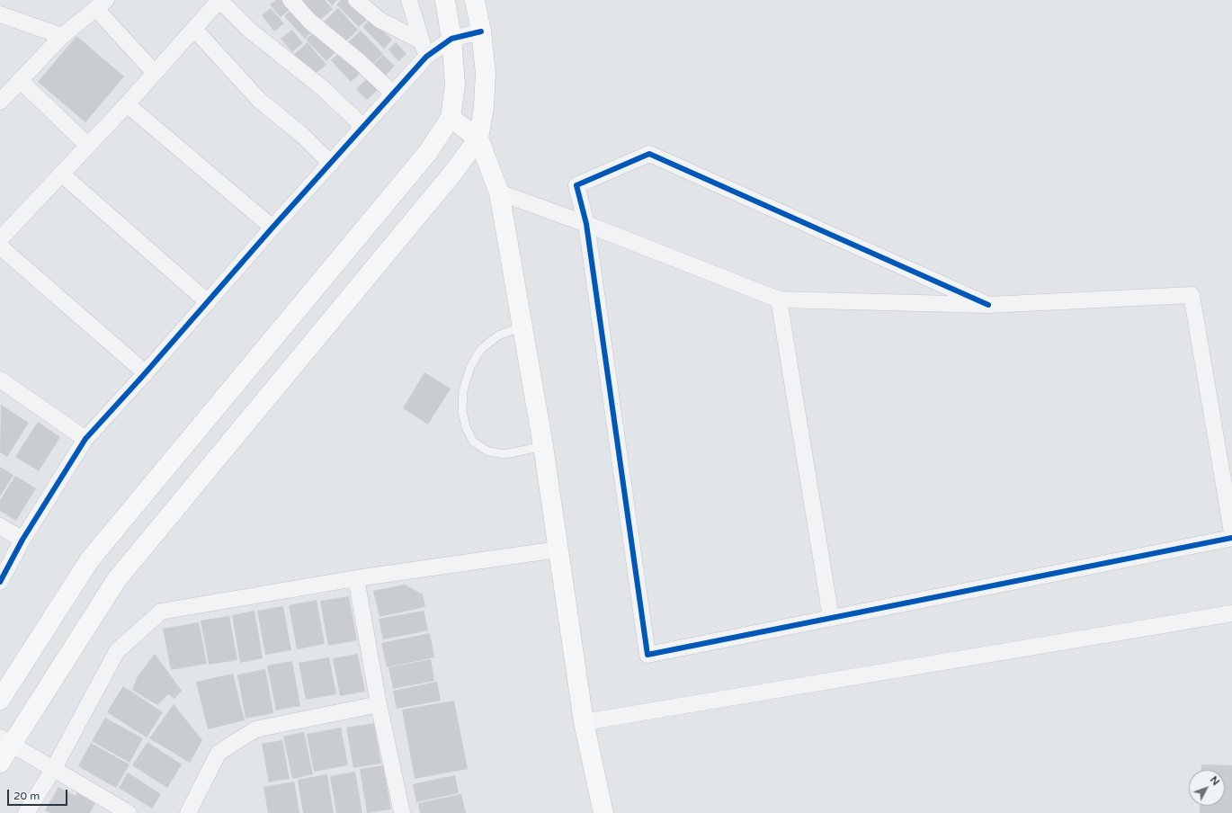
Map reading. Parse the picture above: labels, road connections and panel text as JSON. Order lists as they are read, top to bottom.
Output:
{
  "scale_bar": "20 m",
  "north": "top right"
}
